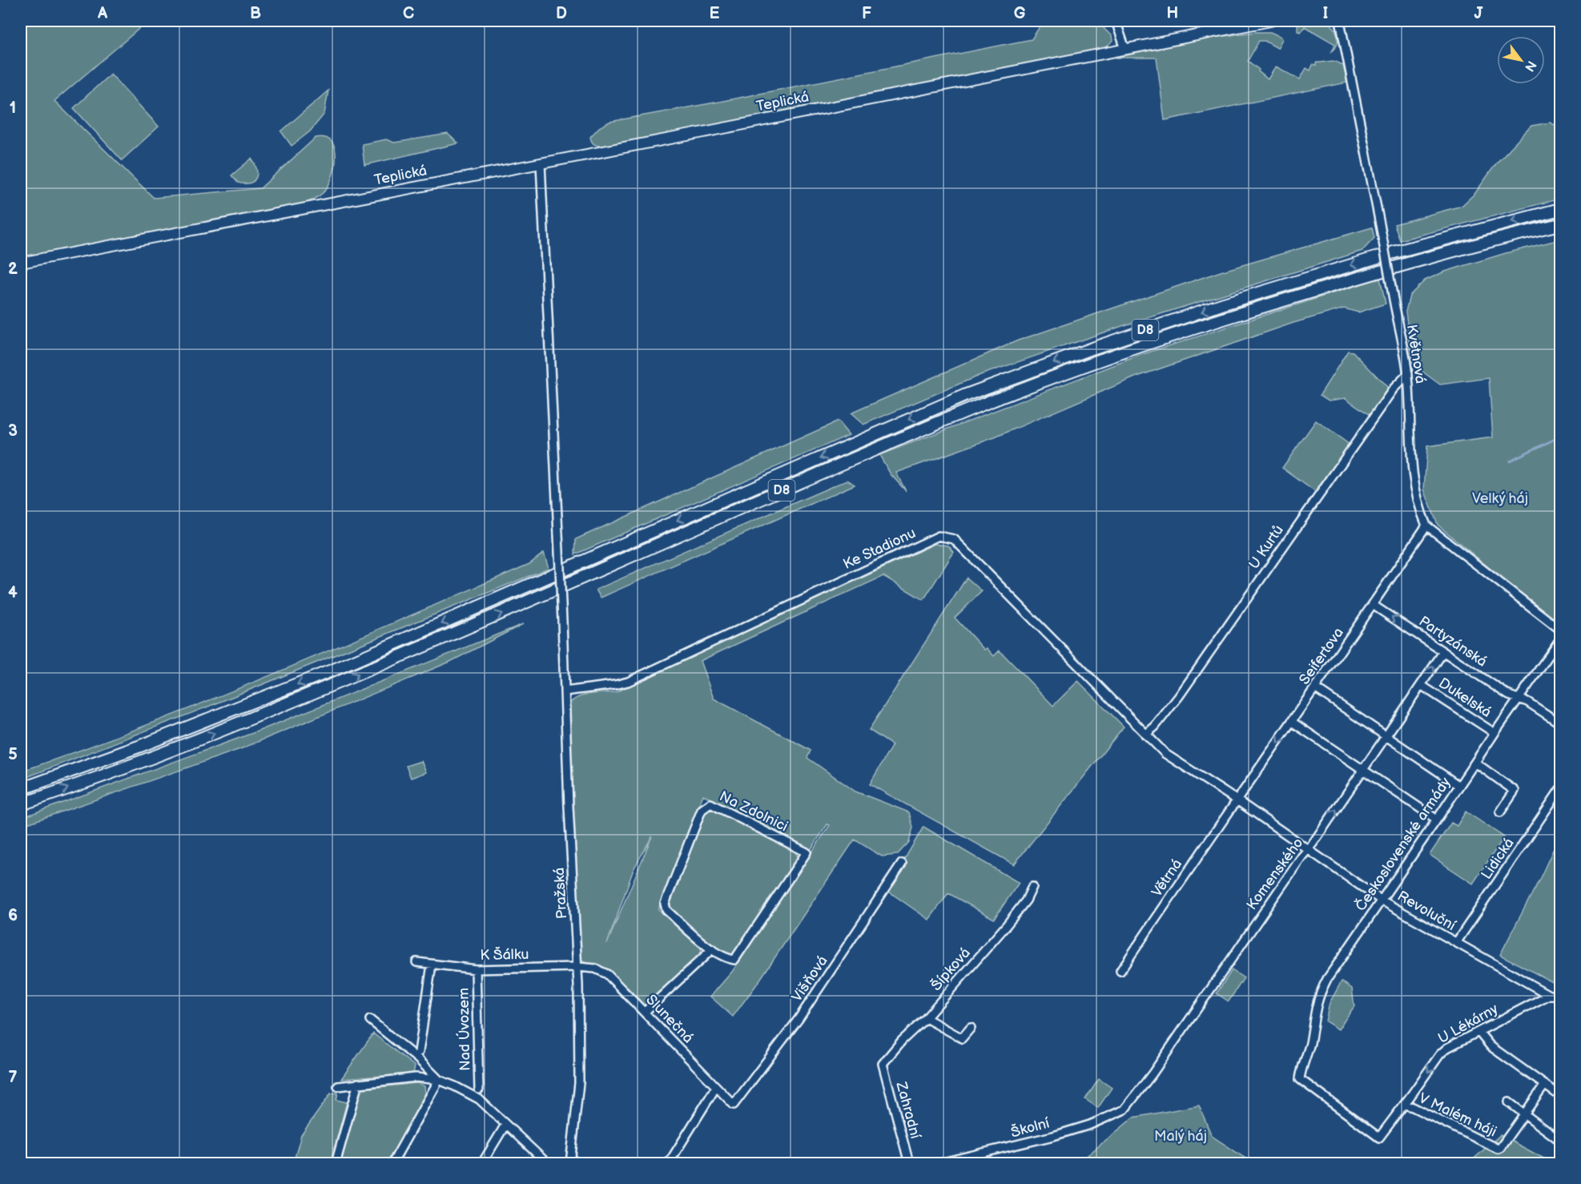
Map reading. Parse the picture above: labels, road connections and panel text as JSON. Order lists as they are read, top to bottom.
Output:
{
  "streets": {
    "highway": ["D8"],
    "main road": ["Teplická"],
    "street": [
      "Květnová",
      "U Kurtů",
      "Ke Stadionu",
      "Partyzánská",
      "Seifertova",
      "Dukelská",
      "Na Zdolnici",
      "Československé armády",
      "Lidická",
      "Komenského",
      "Větrná",
      "Pražská",
      "Revoluční",
      "K Šálku",
      "Šípková",
      "Višňová",
      "Slunečná",
      "U Lékárny",
      "Nad Úvozem",
      "Zahradní",
      "V Malém háji",
      "Školní"
    ]
  },
  "crossings": [
    ["Teplická", "Pražská"],
    ["Květnová", "U Kurtů"],
    ["Květnová", "Seifertova"],
    ["U Kurtů", "Ke Stadionu"],
    ["U Kurtů", "Revoluční"],
    ["Ke Stadionu", "Pražská"],
    ["Ke Stadionu", "Revoluční"],
    ["Partyzánská", "Seifertova"],
    ["Partyzánská", "Československé armády"],
    ["Partyzánská", "Komenského"],
    ["Seifertova", "Větrná"],
    ["Seifertova", "Revoluční"],
    ["Dukelská", "Československé armády"],
    ["Dukelská", "Komenského"],
    ["Československé armády", "Revoluční"],
    ["Československé armády", "U Lékárny"],
    ["Lidická", "Revoluční"],
    ["Komenského", "Revoluční"],
    ["Komenského", "Školní"],
    ["Větrná", "Revoluční"],
    ["Pražská", "K Šálku"],
    ["Pražská", "Slunečná"],
    ["Revoluční", "U Lékárny"],
    ["K Šálku", "Slunečná"],
    ["K Šálku", "Nad Úvozem"],
    ["Šípková", "Zahradní"],
    ["Višňová", "Slunečná"],
    ["U Lékárny", "V Malém háji"]
  ],
  "one_way": ["Partyzánská", "U Lékárny"],
  "parks": ["Velký háj", "Malý háj"],
  "north": "bottom right",
  "grid": {
    "columns": [
      "A",
      "B",
      "C",
      "D",
      "E",
      "F",
      "G",
      "H",
      "I",
      "J"
    ],
    "rows": [
      "1",
      "2",
      "3",
      "4",
      "5",
      "6",
      "7"
    ]
  }
}
